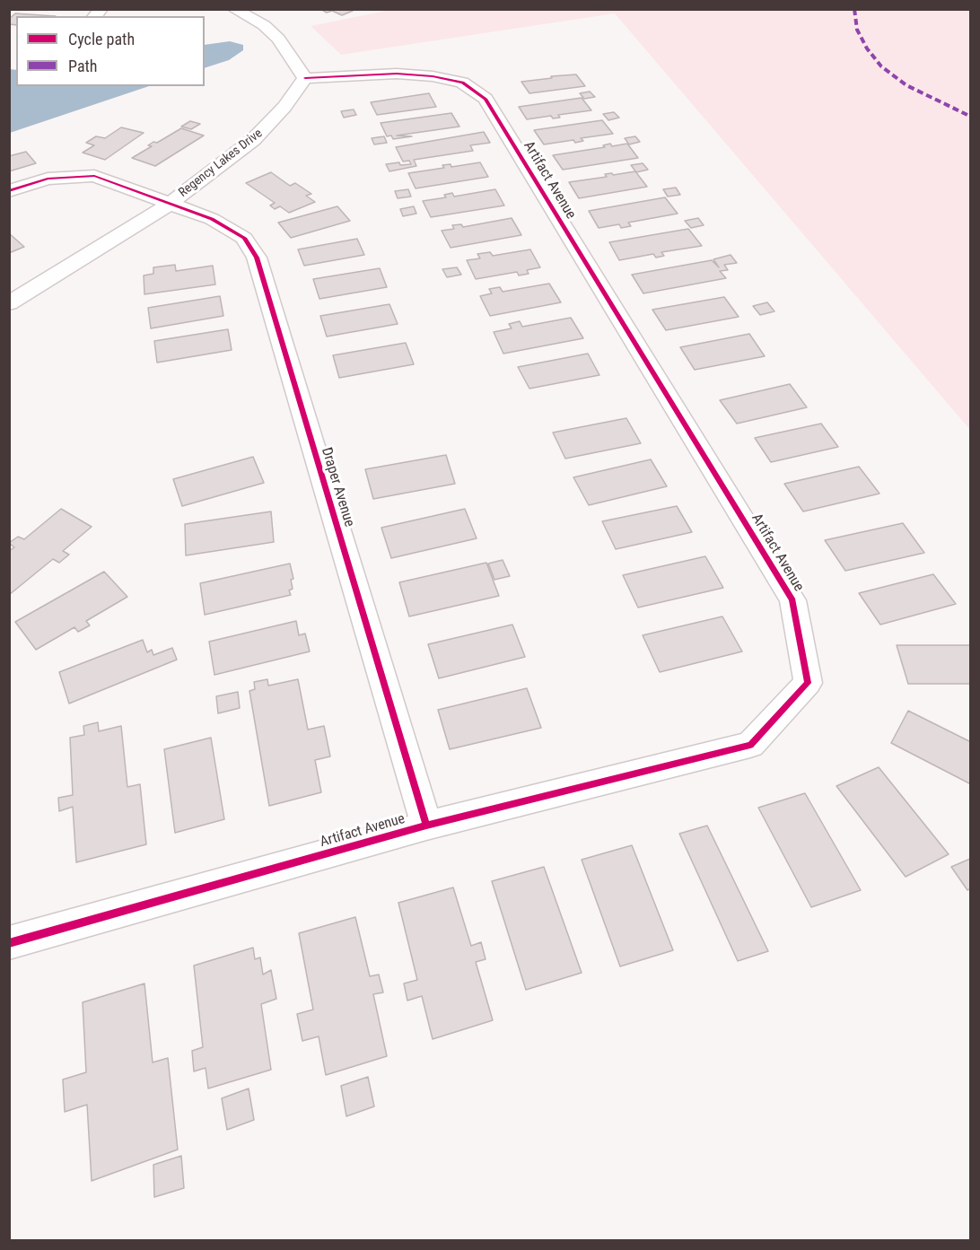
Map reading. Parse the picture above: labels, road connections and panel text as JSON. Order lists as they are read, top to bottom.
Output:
{
  "streets": {
    "street": ["Regency Lakes Drive", "Artifact Avenue", "Draper Avenue"]
  },
  "crossings": [
    ["Regency Lakes Drive", "Artifact Avenue"],
    ["Regency Lakes Drive", "Draper Avenue"],
    ["Artifact Avenue", "Draper Avenue"]
  ],
  "legend": ["Cycle path", "Path"]
}
